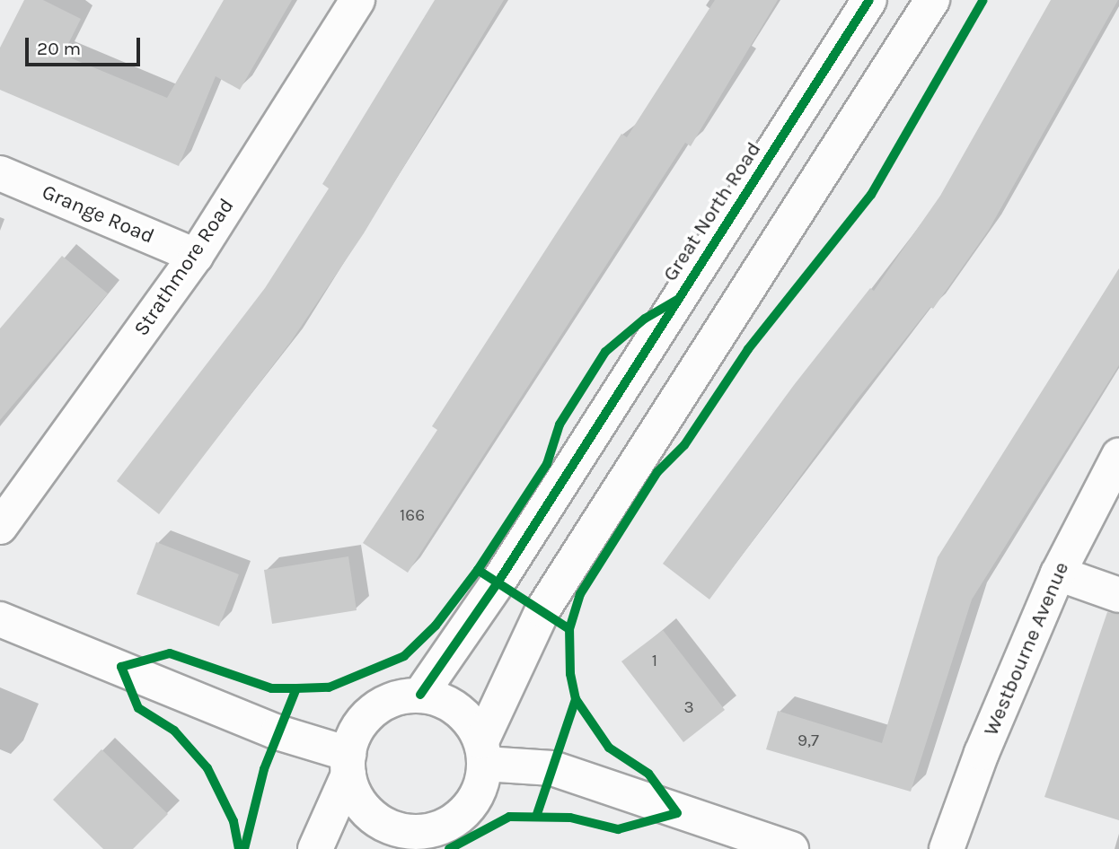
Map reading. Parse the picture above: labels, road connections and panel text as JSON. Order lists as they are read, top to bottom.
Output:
{
  "streets": {
    "main road": [
      "Great North Road",
      "Grange Road",
      "Strathmore Road",
      "Westbourne Avenue"
    ]
  },
  "crossings": [
    ["Grange Road", "Strathmore Road"]
  ],
  "house_numbers": [
    "166",
    "1",
    "3",
    "9,7"
  ],
  "scale_bar": "20 m"
}
